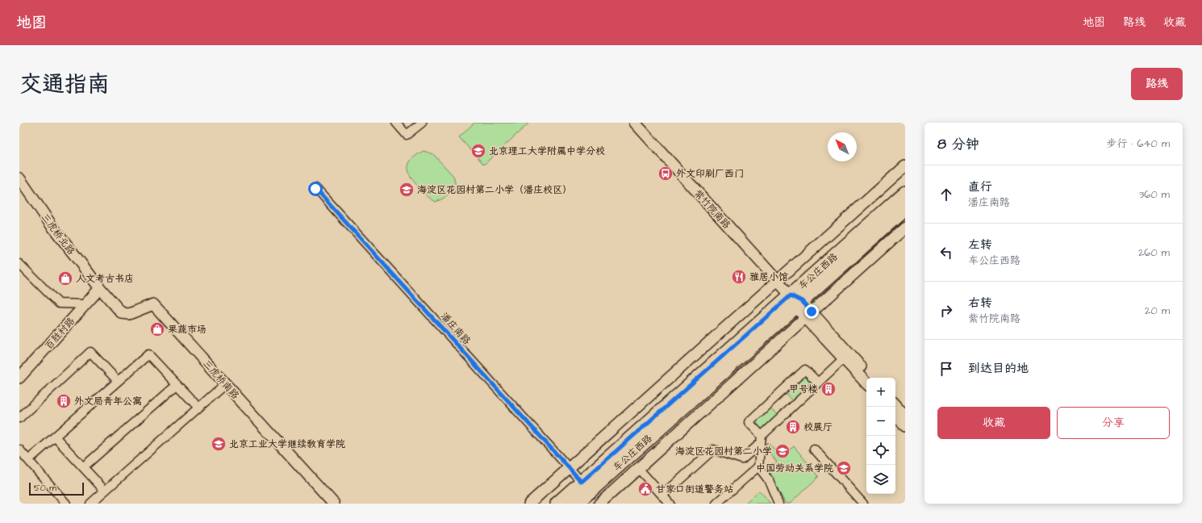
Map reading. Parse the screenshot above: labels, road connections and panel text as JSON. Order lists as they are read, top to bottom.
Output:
{
  "streets": {
    "main road": ["车公庄西路"],
    "street": [
      "紫竹院南路",
      "三虎桥北路",
      "潘庄南路",
      "百胜村路",
      "三虎桥南路"
    ]
  },
  "crossings": [
    ["紫竹院南路", "车公庄西路"],
    ["三虎桥北路", "百胜村路"],
    ["三虎桥北路", "三虎桥南路"],
    ["车公庄西路", "潘庄南路"],
    ["百胜村路", "三虎桥南路"]
  ],
  "places": {
    "school or university": [
      "北京理工大学附属中学分校",
      "海淀区花园村第二小学（潘庄校区）",
      "北京工业大学继续教育学院",
      "海淀区花园村第二小学",
      "中国劳动关系学院"
    ],
    "bus stop": ["外文印刷厂西门"],
    "restaurant": ["雅居小馆"],
    "shop": ["人文考古书店", "果蔬市场"],
    "building": ["甲号楼", "外文局青年公寓", "校展厅"],
    "public building": ["甘家口街道警务站"]
  },
  "scale_bar": "50 m",
  "north": "top left",
  "page": {
    "header": "地图",
    "nav": ["地图", "路线", "收藏"],
    "title": "交通指南",
    "buttons": [
      "路线",
      ["收藏", "分享"]
    ],
    "heading": ["8 分钟", "步行 · 640 m"],
    "list": [
      ["直行", "潘庄南路", "360 m"],
      ["左转", "车公庄西路", "260 m"],
      ["右转", "紫竹院南路", "20 m"],
      "到达目的地"
    ],
    "map_buttons": ["+", "−"],
    "scale": "50 m"
  }
}
